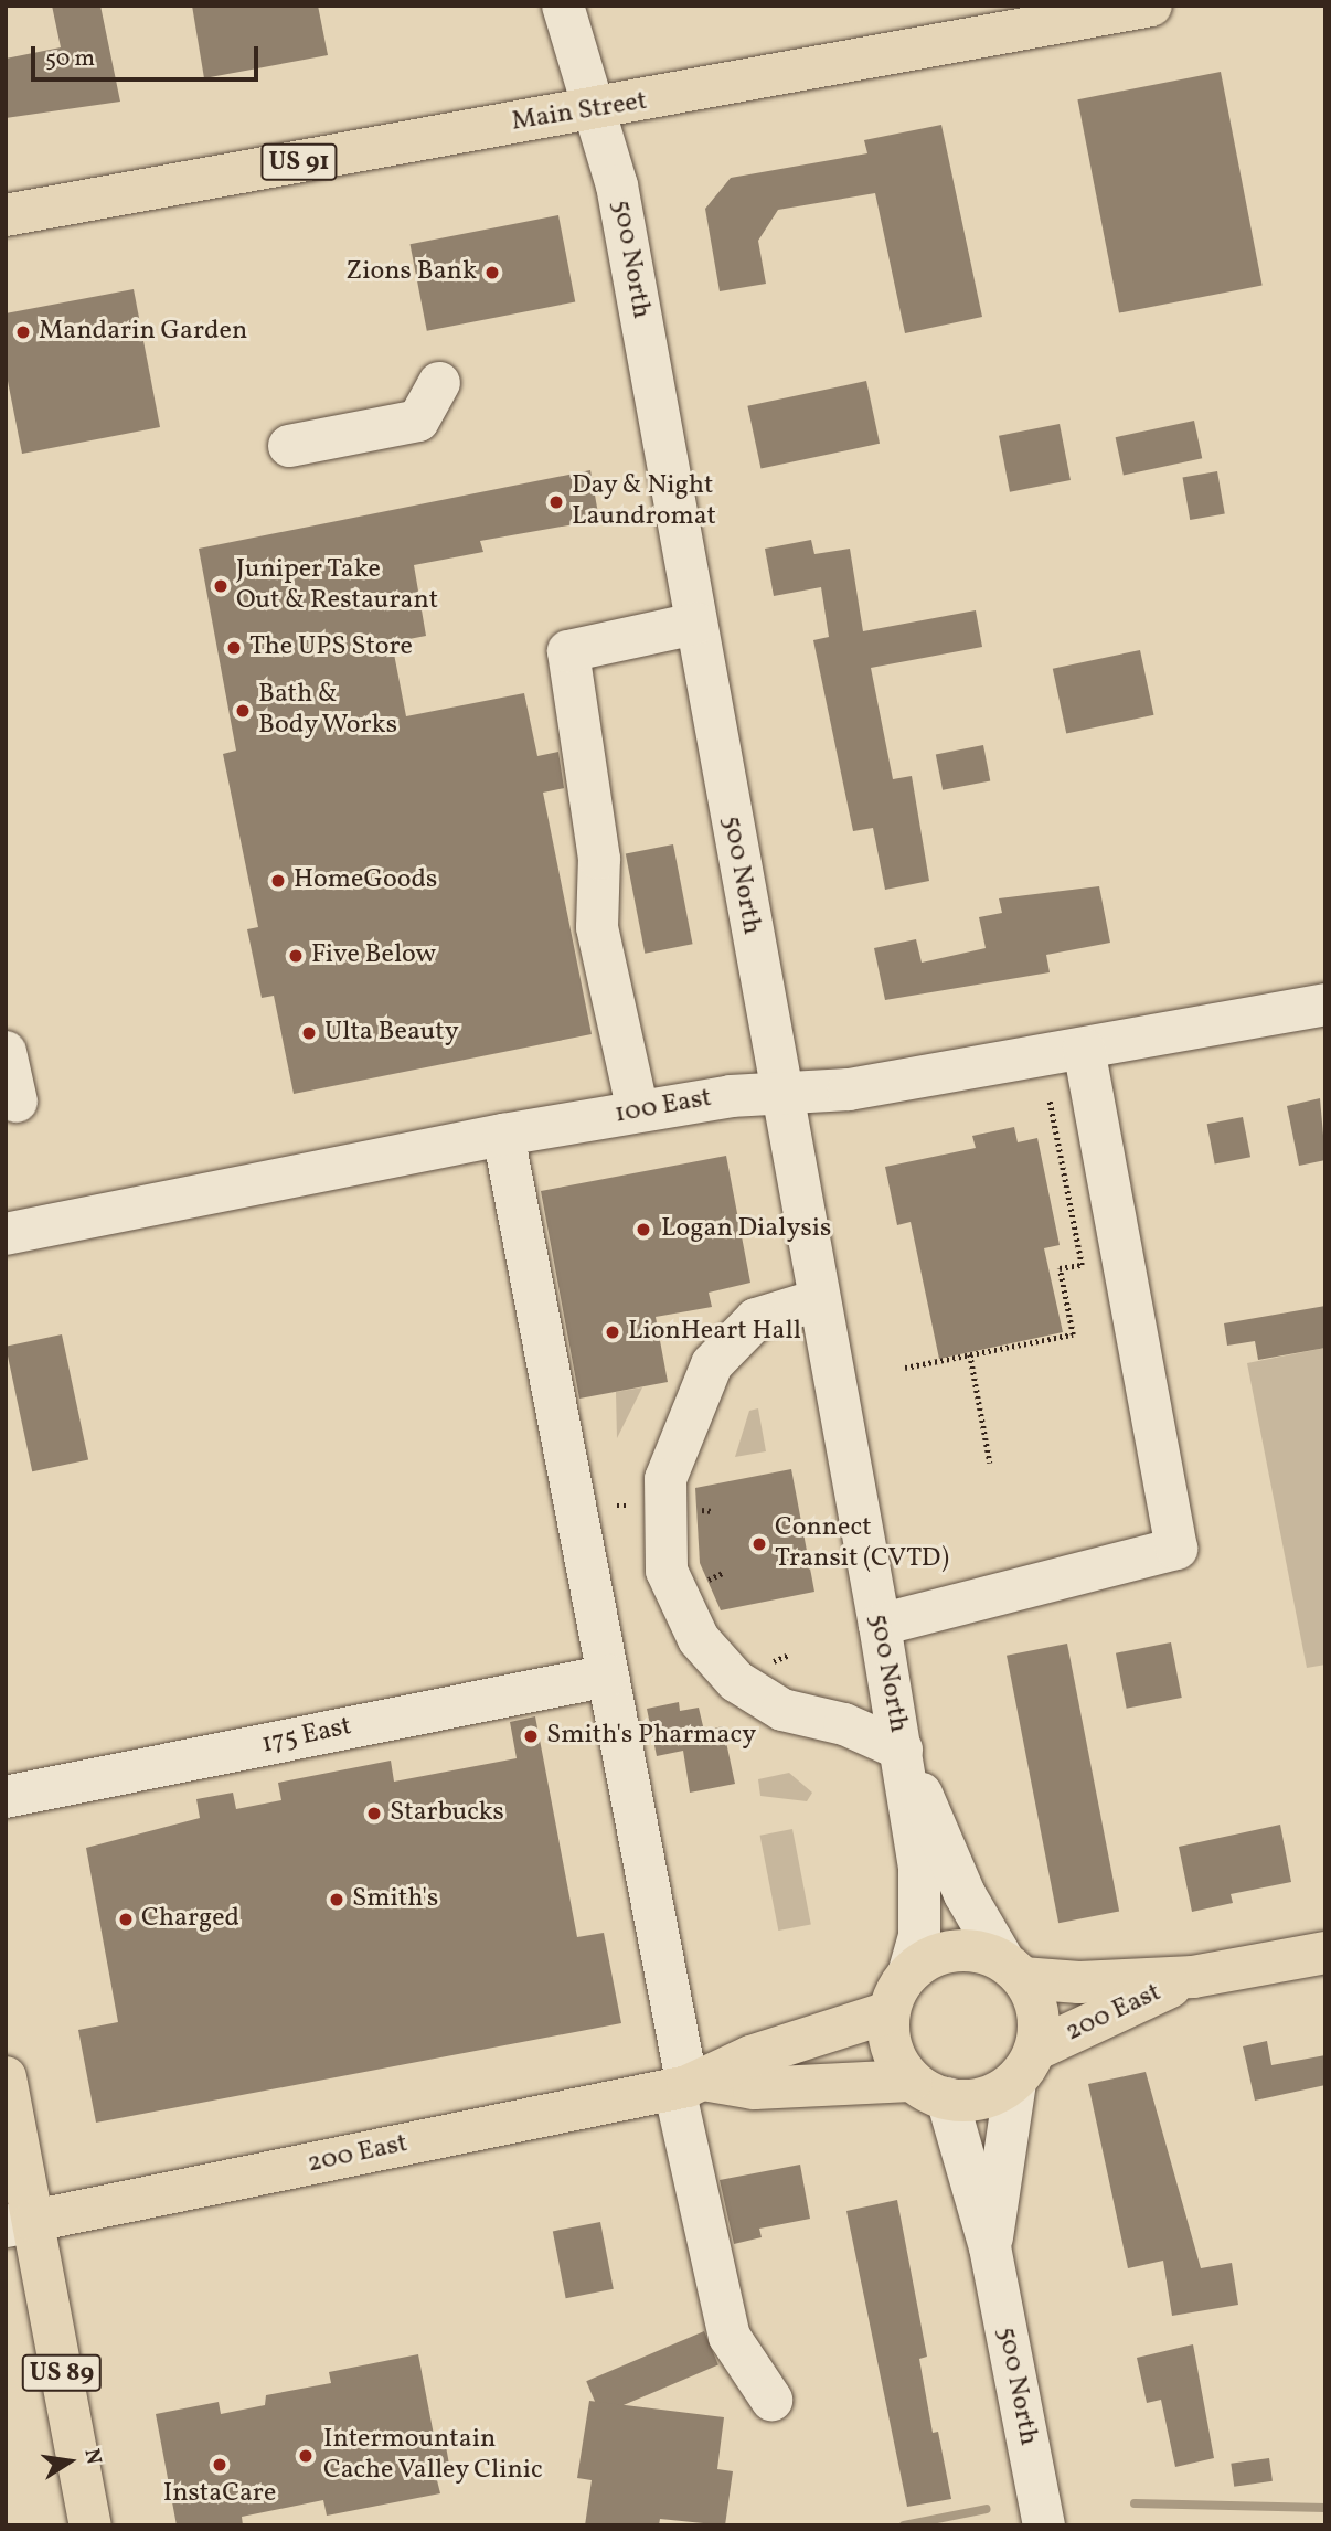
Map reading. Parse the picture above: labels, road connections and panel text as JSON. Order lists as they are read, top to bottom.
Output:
{
  "streets": {
    "main road": [
      "Main Street",
      "US 91",
      "200 East",
      "US 89"
    ],
    "street": ["500 North", "100 East", "175 East"]
  },
  "crossings": [
    ["Main Street", "500 North"],
    ["500 North", "100 East"],
    ["500 North", "200 East"],
    ["200 East", "US 89"]
  ],
  "places": [
    "Zions Bank",
    "Mandarin Garden",
    "Day & Night Laundromat",
    "Juniper Take Out & Restaurant",
    "The UPS Store",
    "Bath & Body Works",
    "HomeGoods",
    "Five Below",
    "Ulta Beauty",
    "Logan Dialysis",
    "LionHeart Hall",
    "Connect Transit (CVTD)",
    "Smith's Pharmacy",
    "Starbucks",
    "Smith's",
    "Charged",
    "Intermountain Cache Valley Clinic",
    "InstaCare"
  ],
  "scale_bar": "50 m",
  "north": "right"
}
